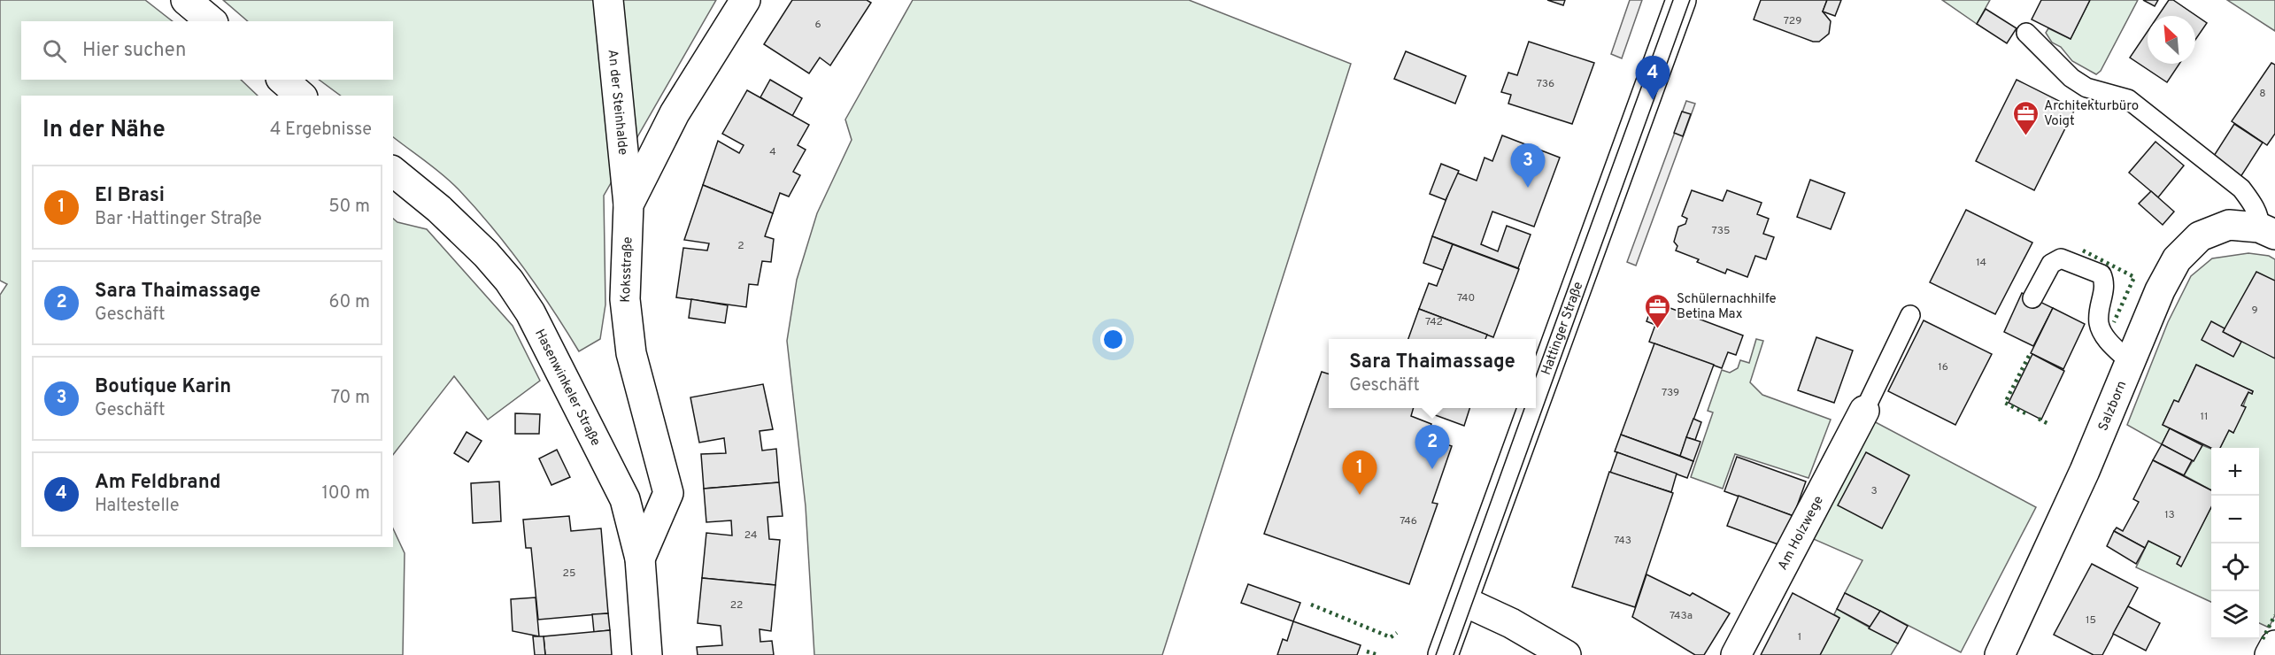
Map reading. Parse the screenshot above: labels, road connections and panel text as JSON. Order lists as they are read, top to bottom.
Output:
{
  "streets": {
    "street": [
      "An der Steinhalde",
      "Koksstraße",
      "Hattinger Straße",
      "Hasenwinkeler Straße",
      "Salzborn",
      "Am Holzwege"
    ]
  },
  "crossings": [
    ["An der Steinhalde", "Koksstraße"],
    ["Koksstraße", "Hasenwinkeler Straße"]
  ],
  "places": {
    "office": ["Architekturbüro Voigt", "Schülernachhilfe Betina Max"]
  },
  "house_numbers": [
    "729",
    "6",
    "736",
    "8",
    "4",
    "735",
    "2",
    "14",
    "740",
    "9",
    "742",
    "16",
    "739",
    "11",
    "3",
    "13",
    "746",
    "24",
    "743",
    "25",
    "22",
    "743a",
    "15",
    "1"
  ],
  "north": "top left",
  "page": {
    "search": "Hier suchen",
    "pins": [
      "4",
      "3",
      "2",
      "1"
    ],
    "heading": ["In der Nähe", "4 Ergebnisse"],
    "list": [
      {
        "mark": "1",
        "name": "El Brasi",
        "note": "Bar · Hattinger Straße",
        "value": "50 m"
      },
      {
        "mark": "2",
        "name": "Sara Thaimassage",
        "note": "Geschäft",
        "value": "60 m"
      },
      {
        "mark": "3",
        "name": "Boutique Karin",
        "note": "Geschäft",
        "value": "70 m"
      },
      {
        "mark": "4",
        "name": "Am Feldbrand",
        "note": "Haltestelle",
        "value": "100 m"
      }
    ],
    "popup": ["Sara Thaimassage", "Geschäft"],
    "map_buttons": ["+", "−"]
  }
}
